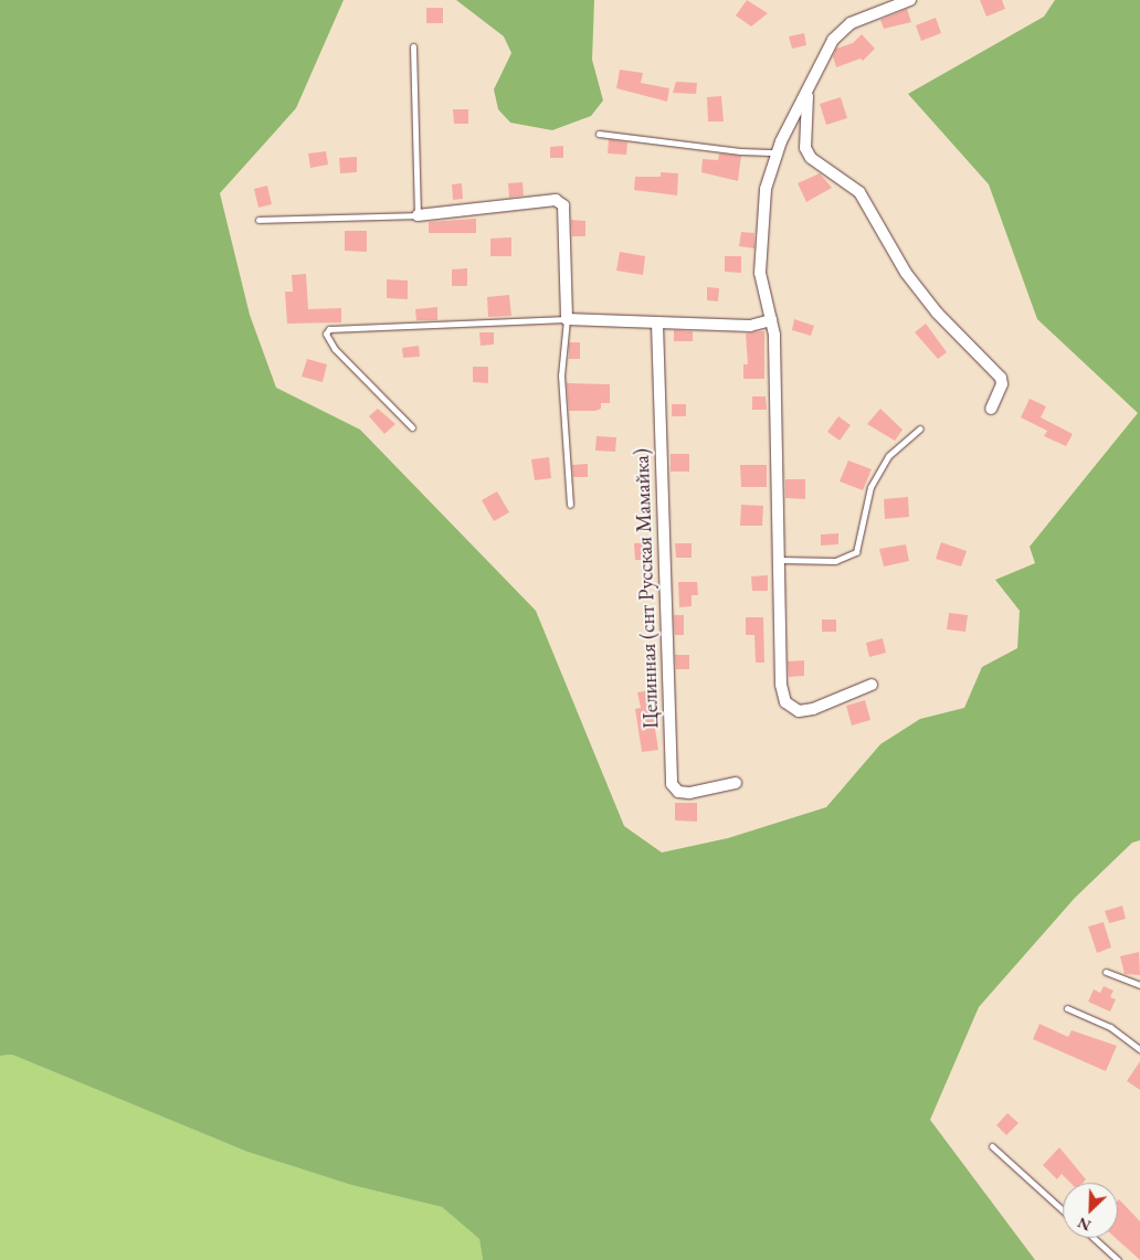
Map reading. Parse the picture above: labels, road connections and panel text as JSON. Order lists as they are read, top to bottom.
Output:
{
  "streets": {
    "street": ["Целинная (снт Русская Мамайка)"]
  },
  "north": "bottom left"
}
